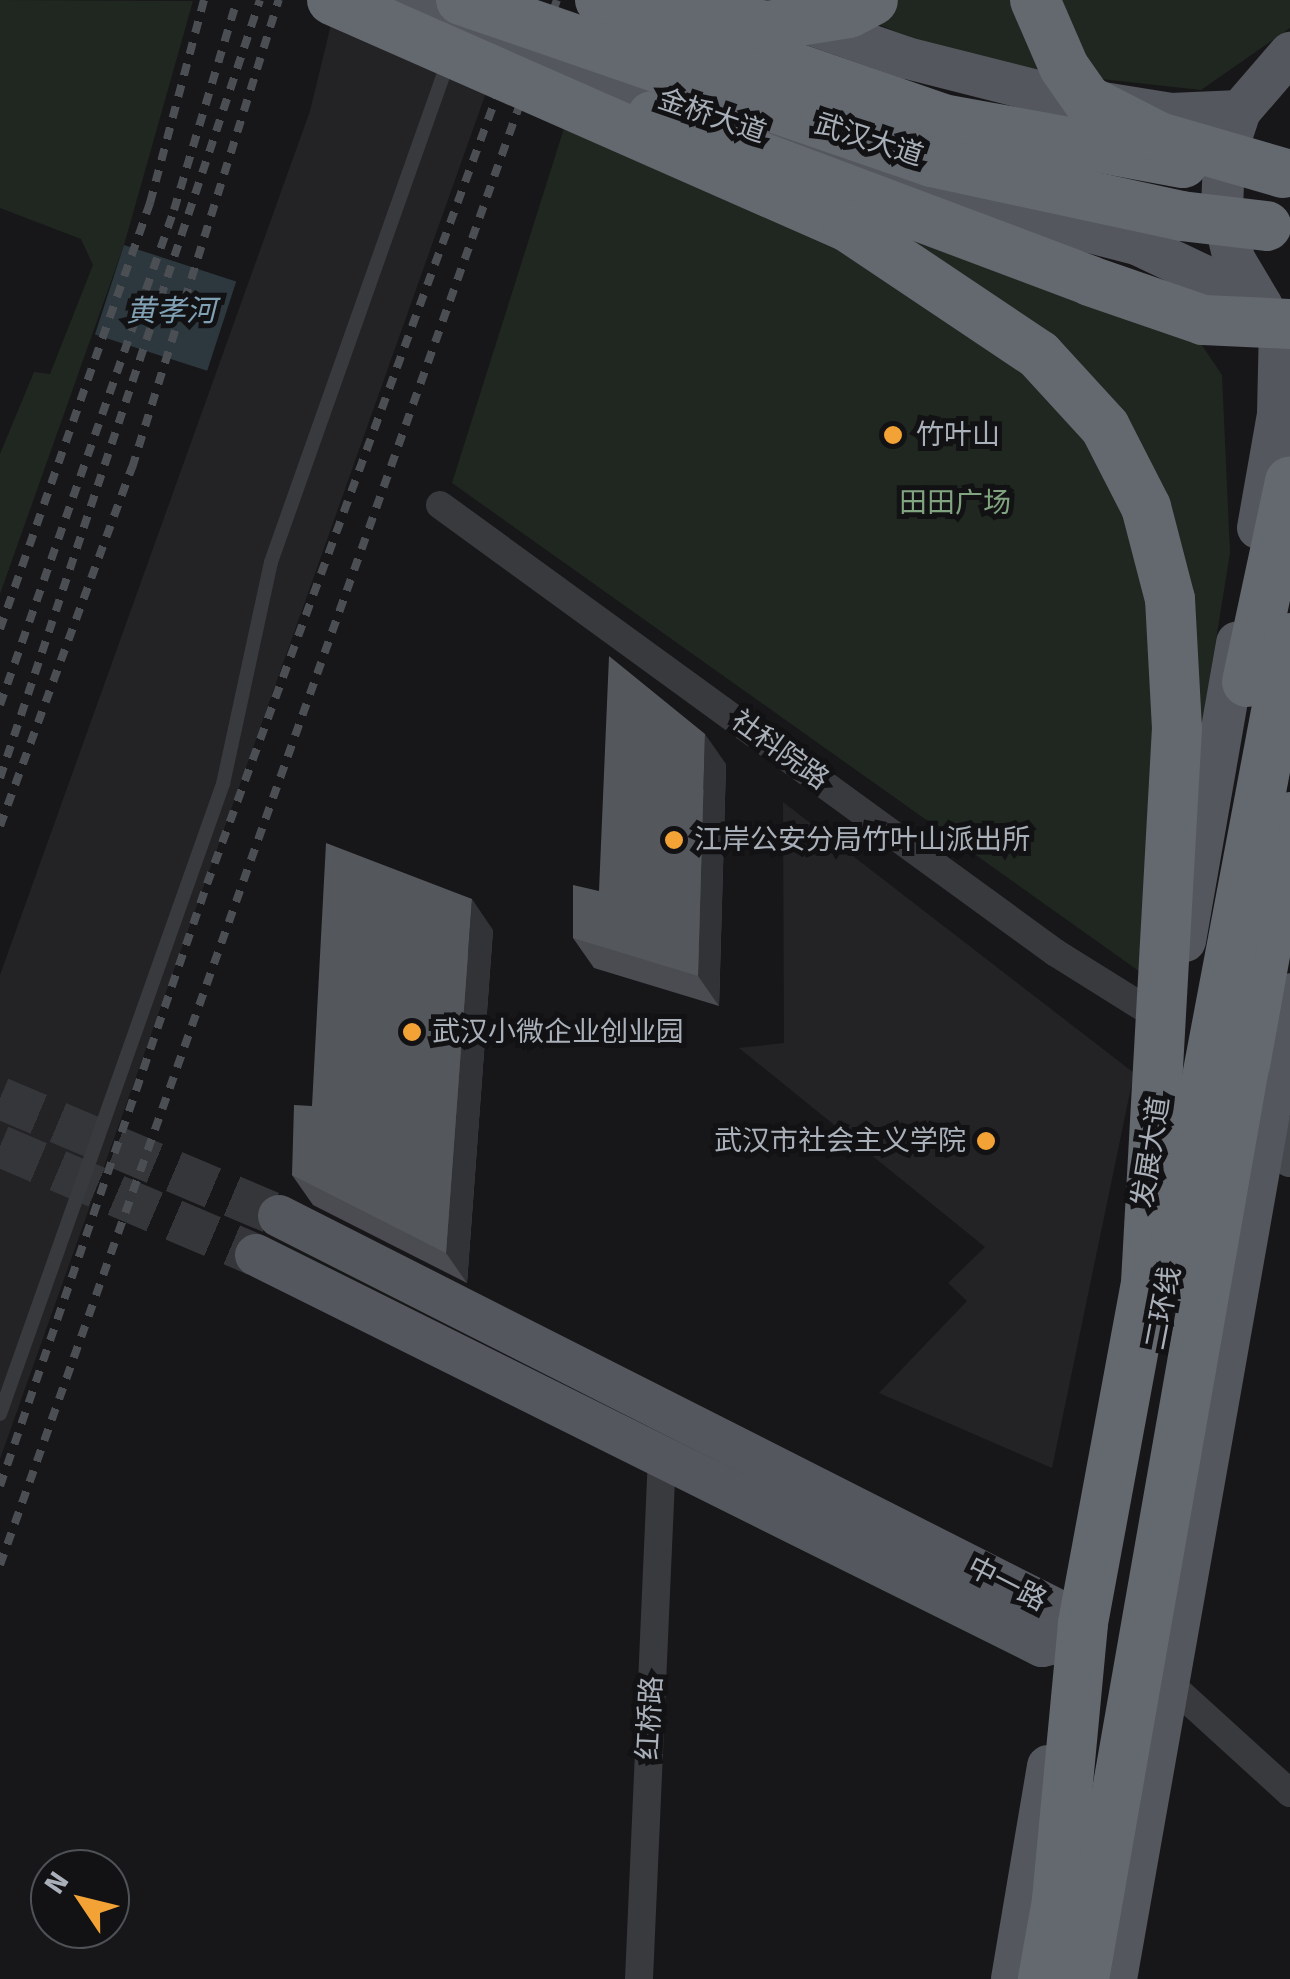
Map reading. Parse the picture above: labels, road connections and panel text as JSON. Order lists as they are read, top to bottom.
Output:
{
  "streets": {
    "highway": ["武汉大道", "二环线"],
    "main road": ["金桥大道", "发展大道", "中一路"],
    "street": ["社科院路", "红桥路"]
  },
  "crossings": [
    ["金桥大道", "发展大道"],
    ["社科院路", "发展大道"],
    ["发展大道", "中一路"],
    ["中一路", "红桥路"]
  ],
  "water": ["黄孝河"],
  "parks": ["田田广场"],
  "places": [
    "竹叶山",
    "江岸公安分局竹叶山派出所",
    "武汉小微企业创业园",
    "武汉市社会主义学院"
  ],
  "north": "top left"
}
